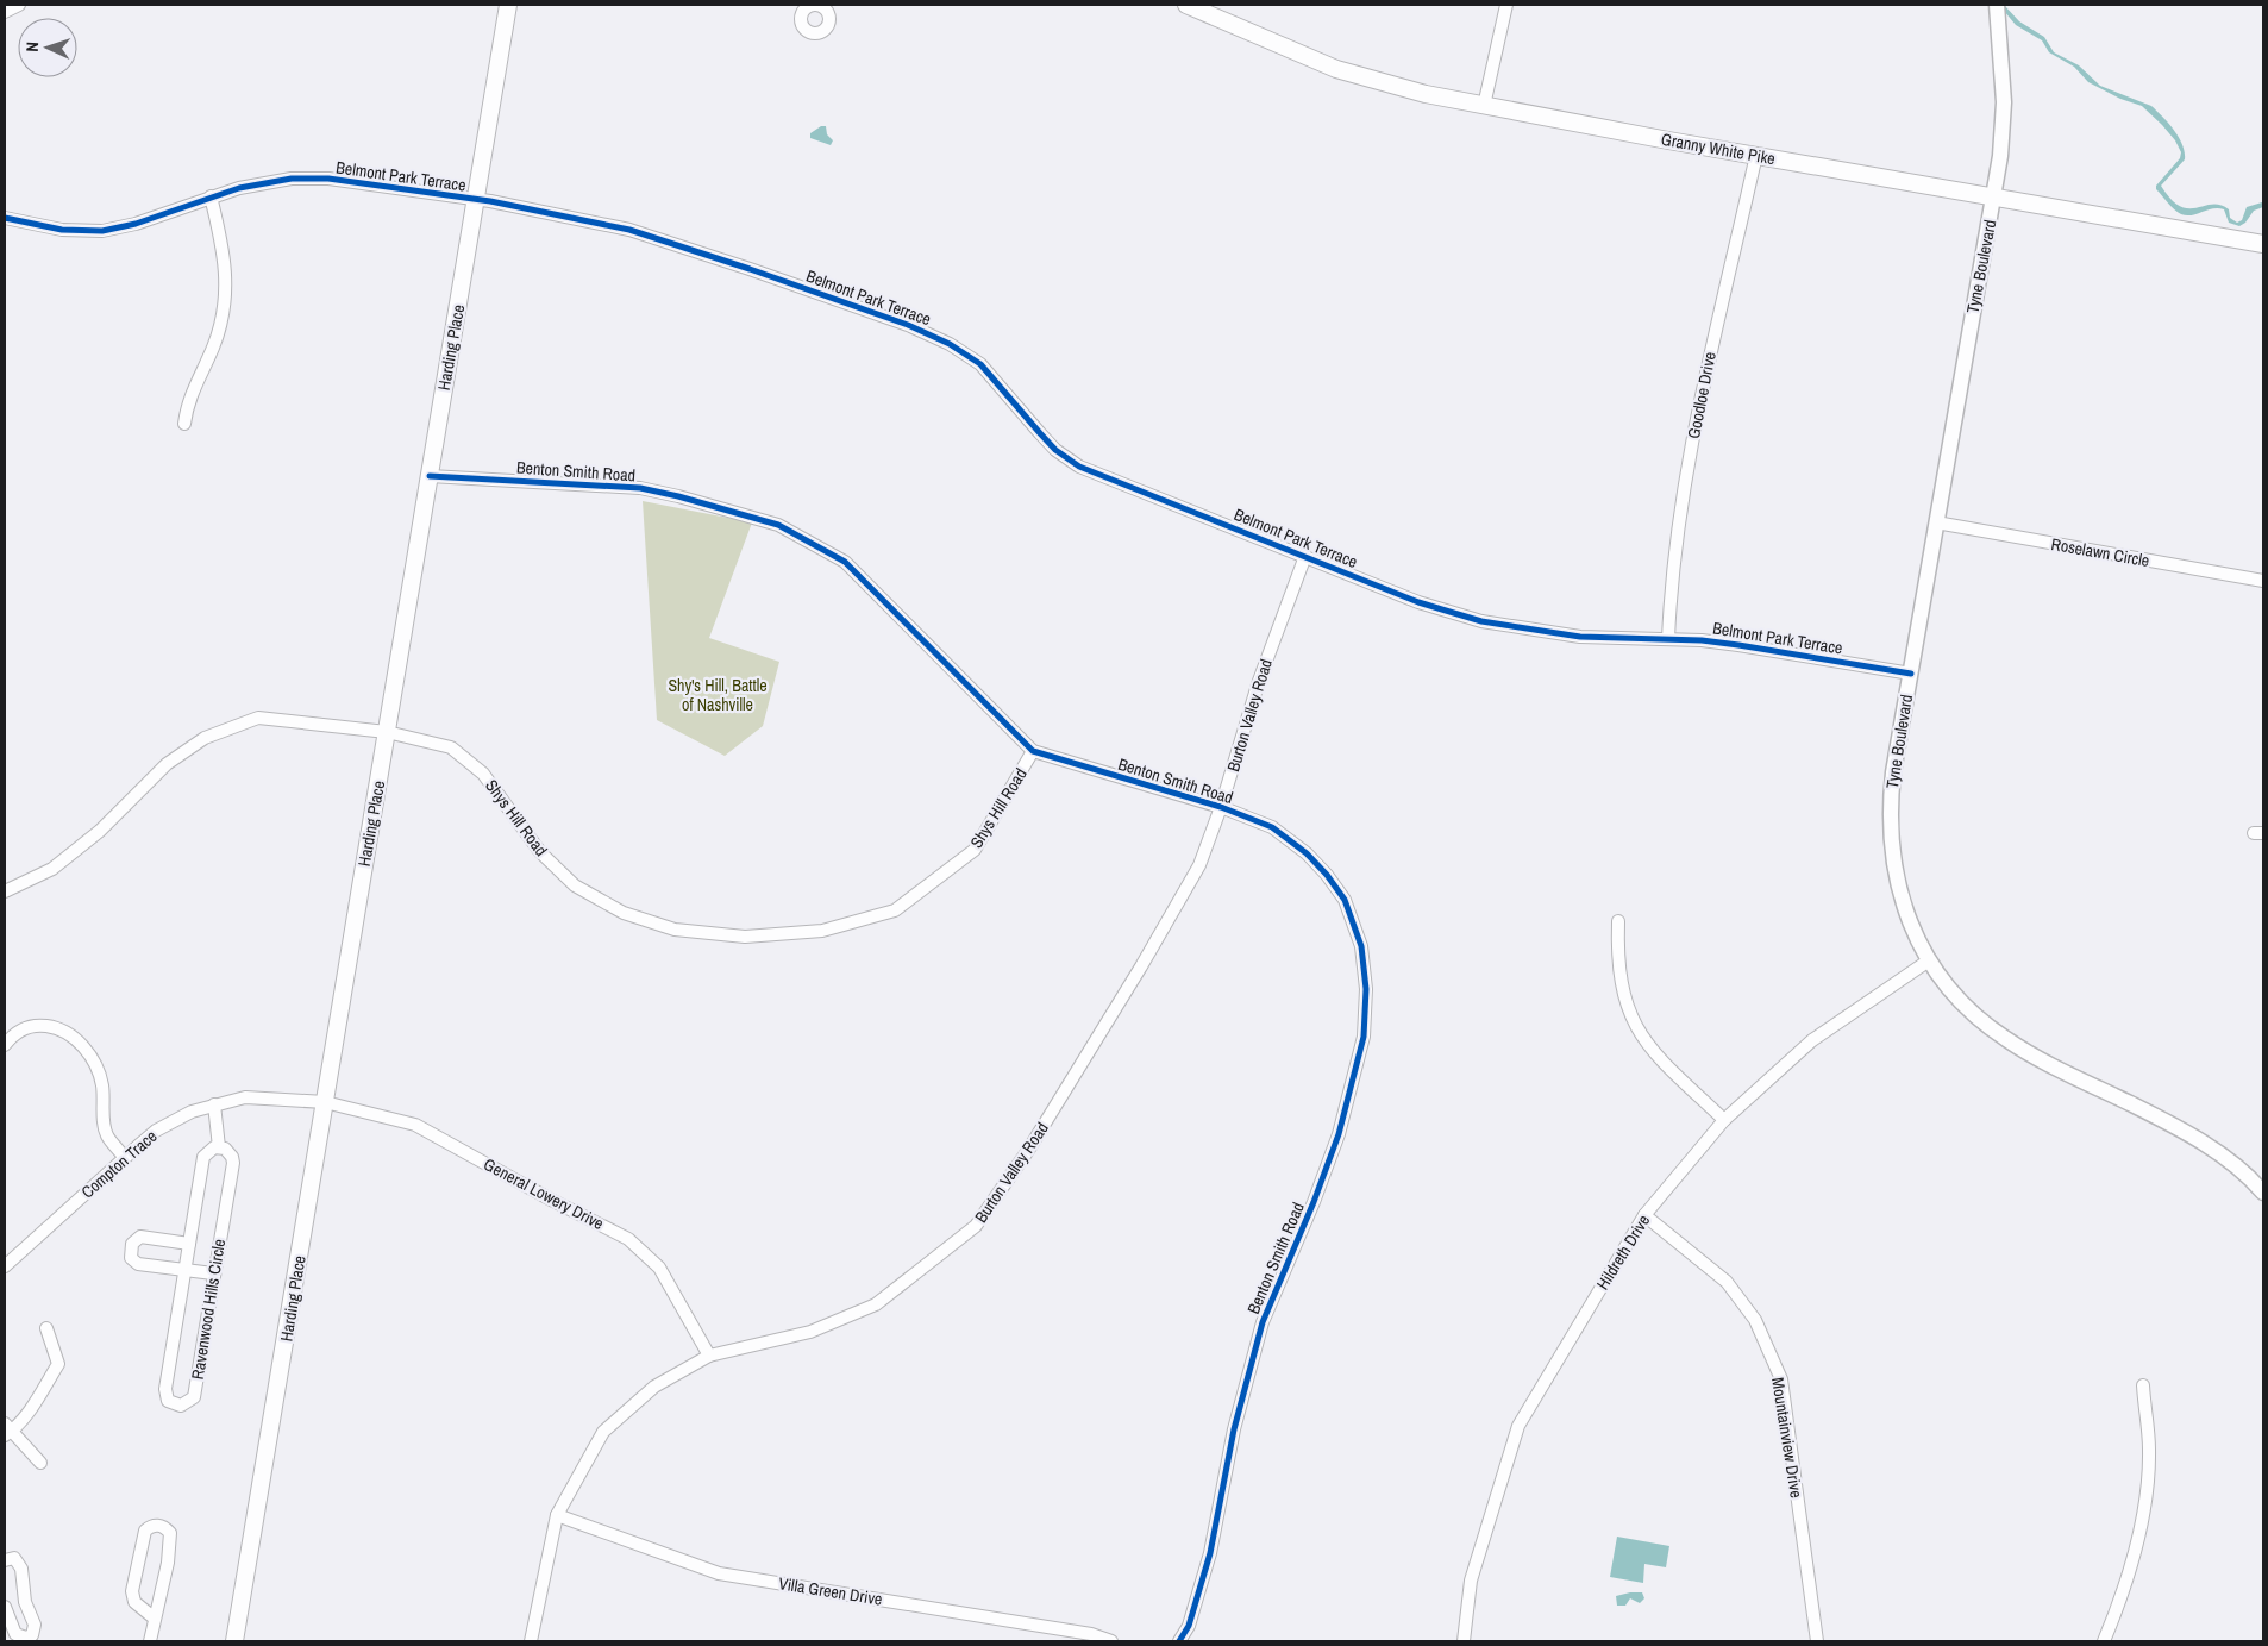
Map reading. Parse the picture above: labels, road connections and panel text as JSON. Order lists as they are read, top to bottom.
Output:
{
  "streets": {
    "main road": ["Granny White Pike", "Harding Place"],
    "street": [
      "Belmont Park Terrace",
      "Tyne Boulevard",
      "Goodloe Drive",
      "Benton Smith Road",
      "Roselawn Circle",
      "Burton Valley Road",
      "Shys Hill Road",
      "Compton Trace",
      "General Lowery Drive",
      "Hildreth Drive",
      "Ravenwood Hills Circle",
      "Mountainview Drive",
      "Villa Green Drive"
    ]
  },
  "crossings": [
    ["Granny White Pike", "Tyne Boulevard"],
    ["Granny White Pike", "Goodloe Drive"],
    ["Belmont Park Terrace", "Tyne Boulevard"],
    ["Belmont Park Terrace", "Harding Place"],
    ["Belmont Park Terrace", "Goodloe Drive"],
    ["Belmont Park Terrace", "Burton Valley Road"],
    ["Tyne Boulevard", "Roselawn Circle"],
    ["Tyne Boulevard", "Hildreth Drive"],
    ["Harding Place", "Benton Smith Road"],
    ["Harding Place", "Shys Hill Road"],
    ["Harding Place", "Compton Trace"],
    ["Harding Place", "General Lowery Drive"],
    ["Benton Smith Road", "Burton Valley Road"],
    ["Benton Smith Road", "Shys Hill Road"],
    ["Burton Valley Road", "General Lowery Drive"],
    ["Burton Valley Road", "Villa Green Drive"],
    ["Compton Trace", "General Lowery Drive"],
    ["Compton Trace", "Ravenwood Hills Circle"],
    ["Hildreth Drive", "Mountainview Drive"]
  ],
  "parks": ["Shy's Hill, Battle of Nashville"],
  "north": "left"
}
